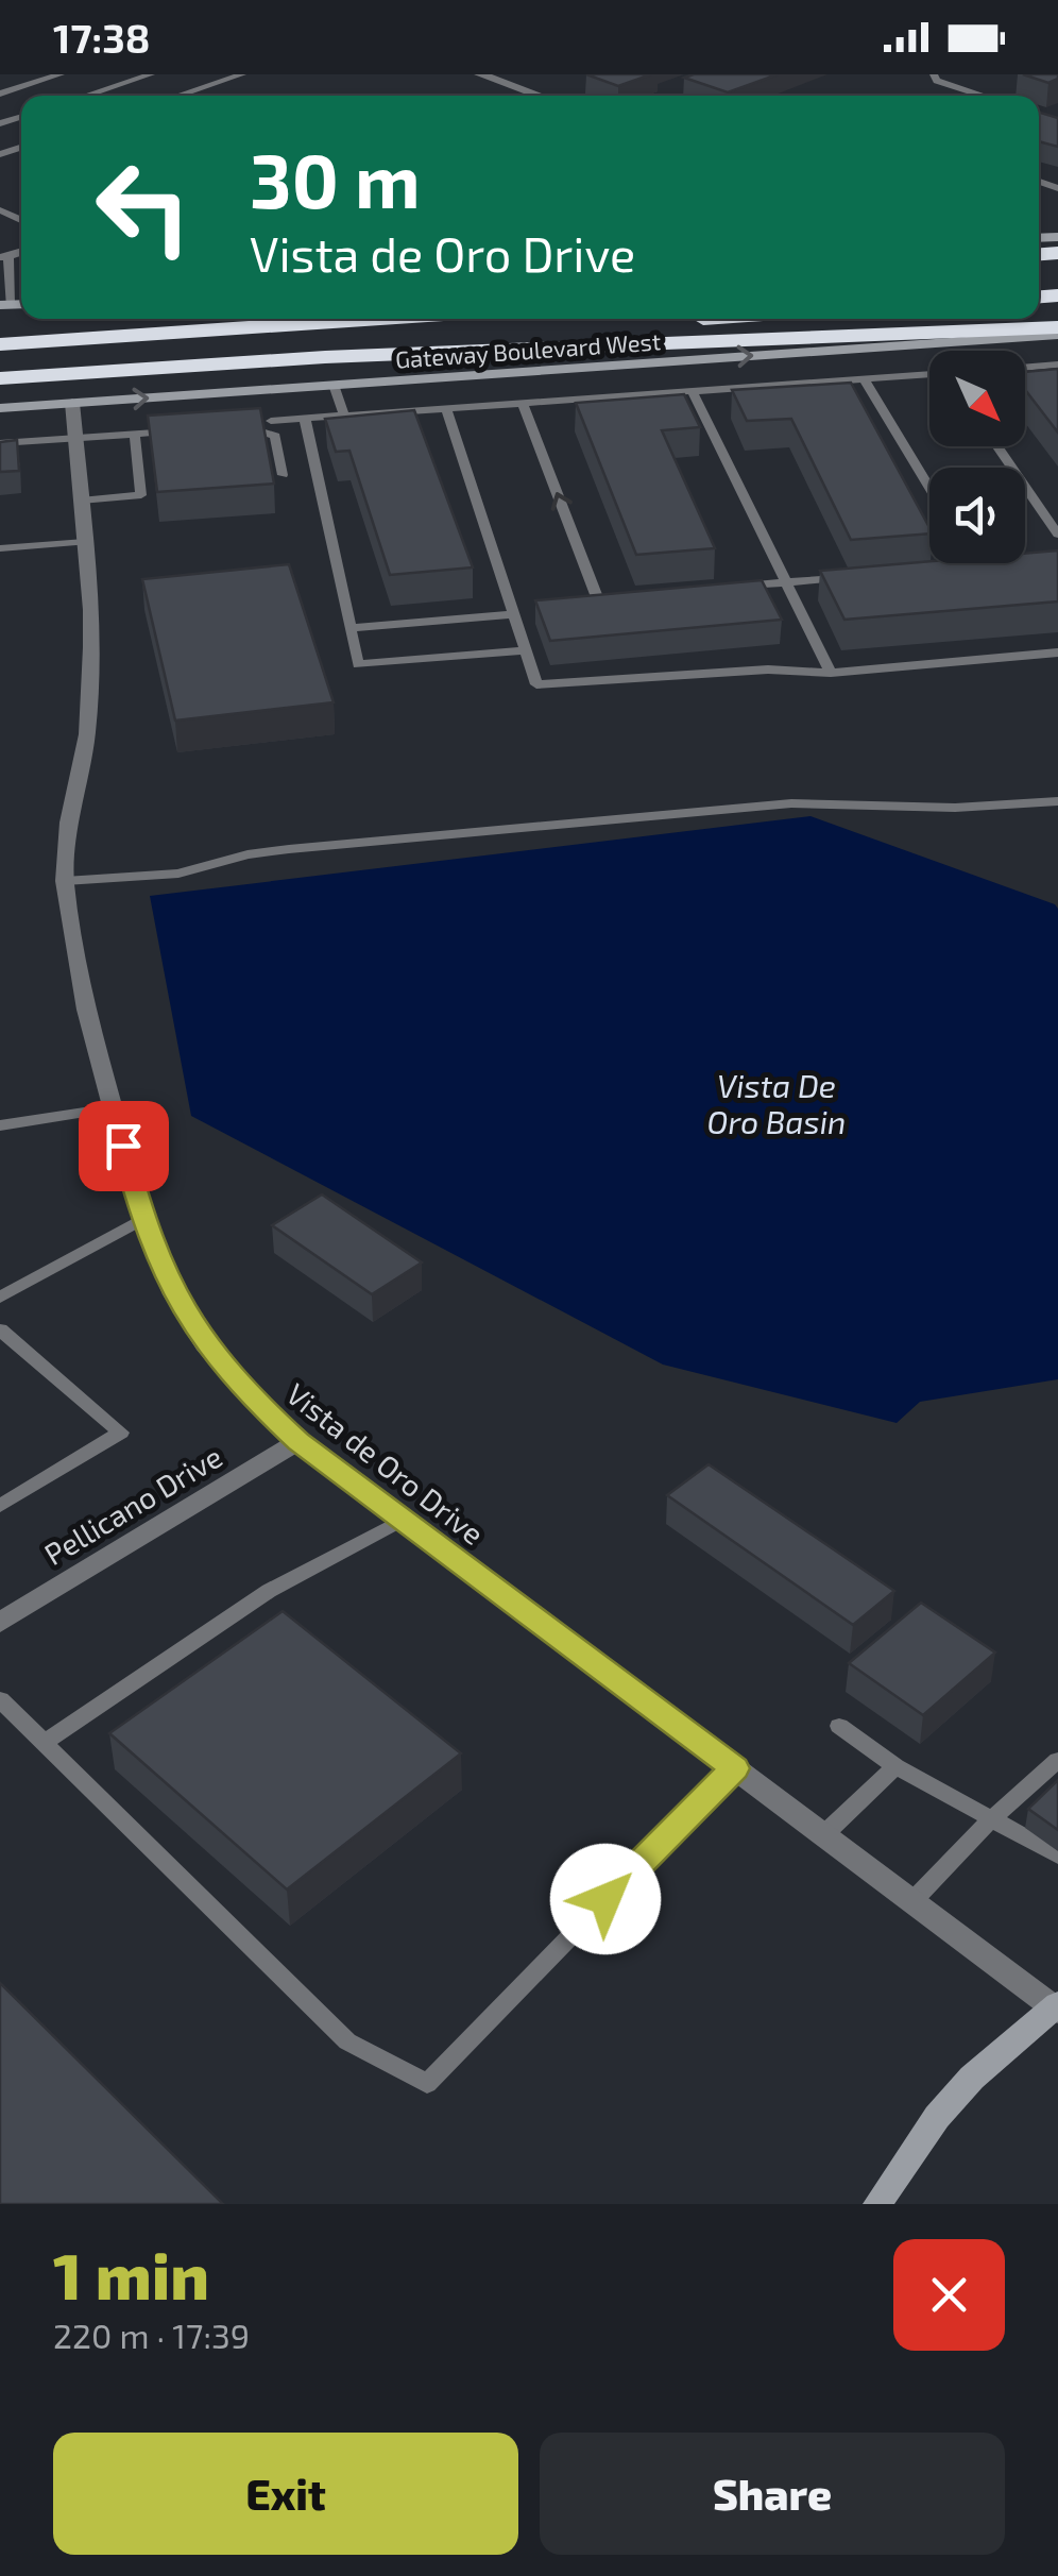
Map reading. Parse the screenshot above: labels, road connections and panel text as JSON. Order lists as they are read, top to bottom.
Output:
{
  "streets": {
    "main road": ["Gateway Boulevard West"],
    "street": ["Vista de Oro Drive", "Pellicano Drive"]
  },
  "crossings": [
    ["Gateway Boulevard West", "Vista de Oro Drive"],
    ["Vista de Oro Drive", "Pellicano Drive"]
  ],
  "one_way": ["Gateway Boulevard West"],
  "water": ["Vista De Oro Basin"],
  "north": "bottom right",
  "page": {
    "status": "17:38",
    "turn": ["30 m", "Vista de Oro Drive"],
    "heading": ["1 min", "220 m · 17:39"],
    "buttons": ["Exit", "Share"]
  }
}
